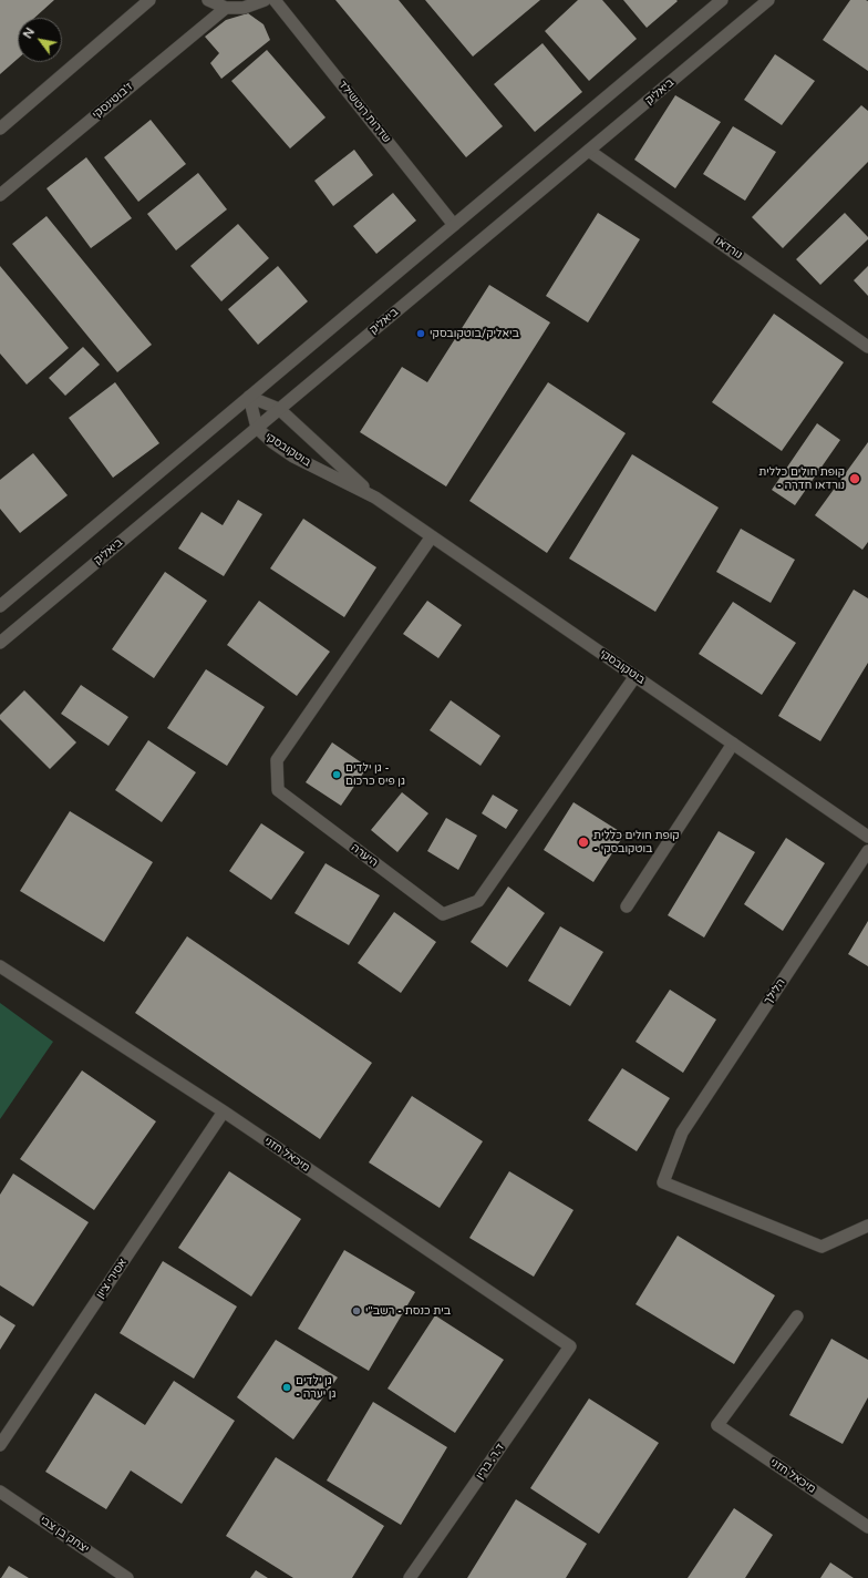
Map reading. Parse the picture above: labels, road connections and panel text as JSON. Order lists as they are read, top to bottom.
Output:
{
  "streets": {
    "street": [
      "ביאליק",
      "ז'בוטינסקי",
      "שדרות רוטשילד",
      "נורדאו",
      "בוטקובסקי",
      "היערה",
      "הלילך",
      "מיכאל חזני",
      "אסירי ציון",
      "ד.ר. ברין",
      "יצחק בן צבי"
    ]
  },
  "crossings": [
    ["ביאליק", "נורדאו"],
    ["ביאליק", "בוטקובסקי"],
    ["בוטקובסקי", "היערה"],
    ["מיכאל חזני", "אסירי ציון"],
    ["מיכאל חזני", "ד.ר. ברין"]
  ],
  "places": [
    "ביאליק/בוטקובסקי",
    "קופת חולים כללית - נורדאו חדרה",
    "גן ילדים - גן פיס כרכום",
    "קופת חולים כללית - בוטקובסקי",
    "בית כנסת - רשב\"י",
    "גן ילדים - גן יערה"
  ],
  "north": "top left"
}
